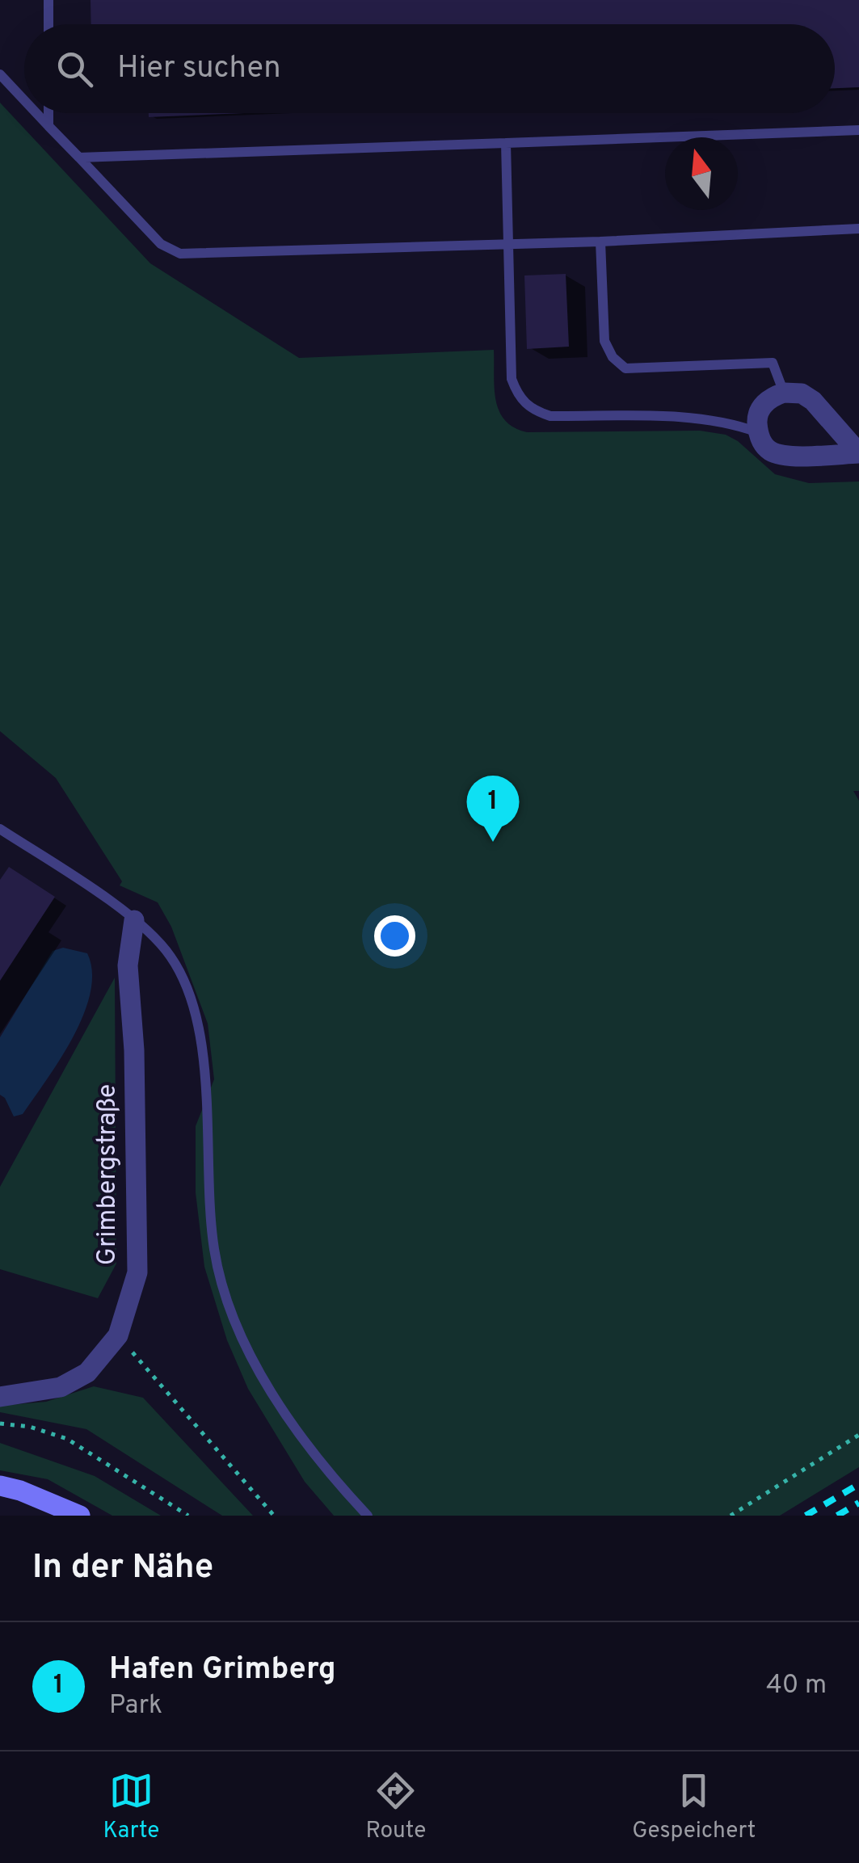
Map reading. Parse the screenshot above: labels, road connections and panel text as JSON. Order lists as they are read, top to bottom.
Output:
{
  "streets": {
    "street": ["Grimbergstraße"]
  },
  "north": "top",
  "page": {
    "search": "Hier suchen",
    "pins": "1",
    "heading": "In der Nähe",
    "list": [
      {
        "mark": "1",
        "name": "Hafen Grimberg",
        "note": "Park",
        "value": "40 m"
      }
    ],
    "nav": ["Karte", "Route", "Gespeichert"]
  }
}
